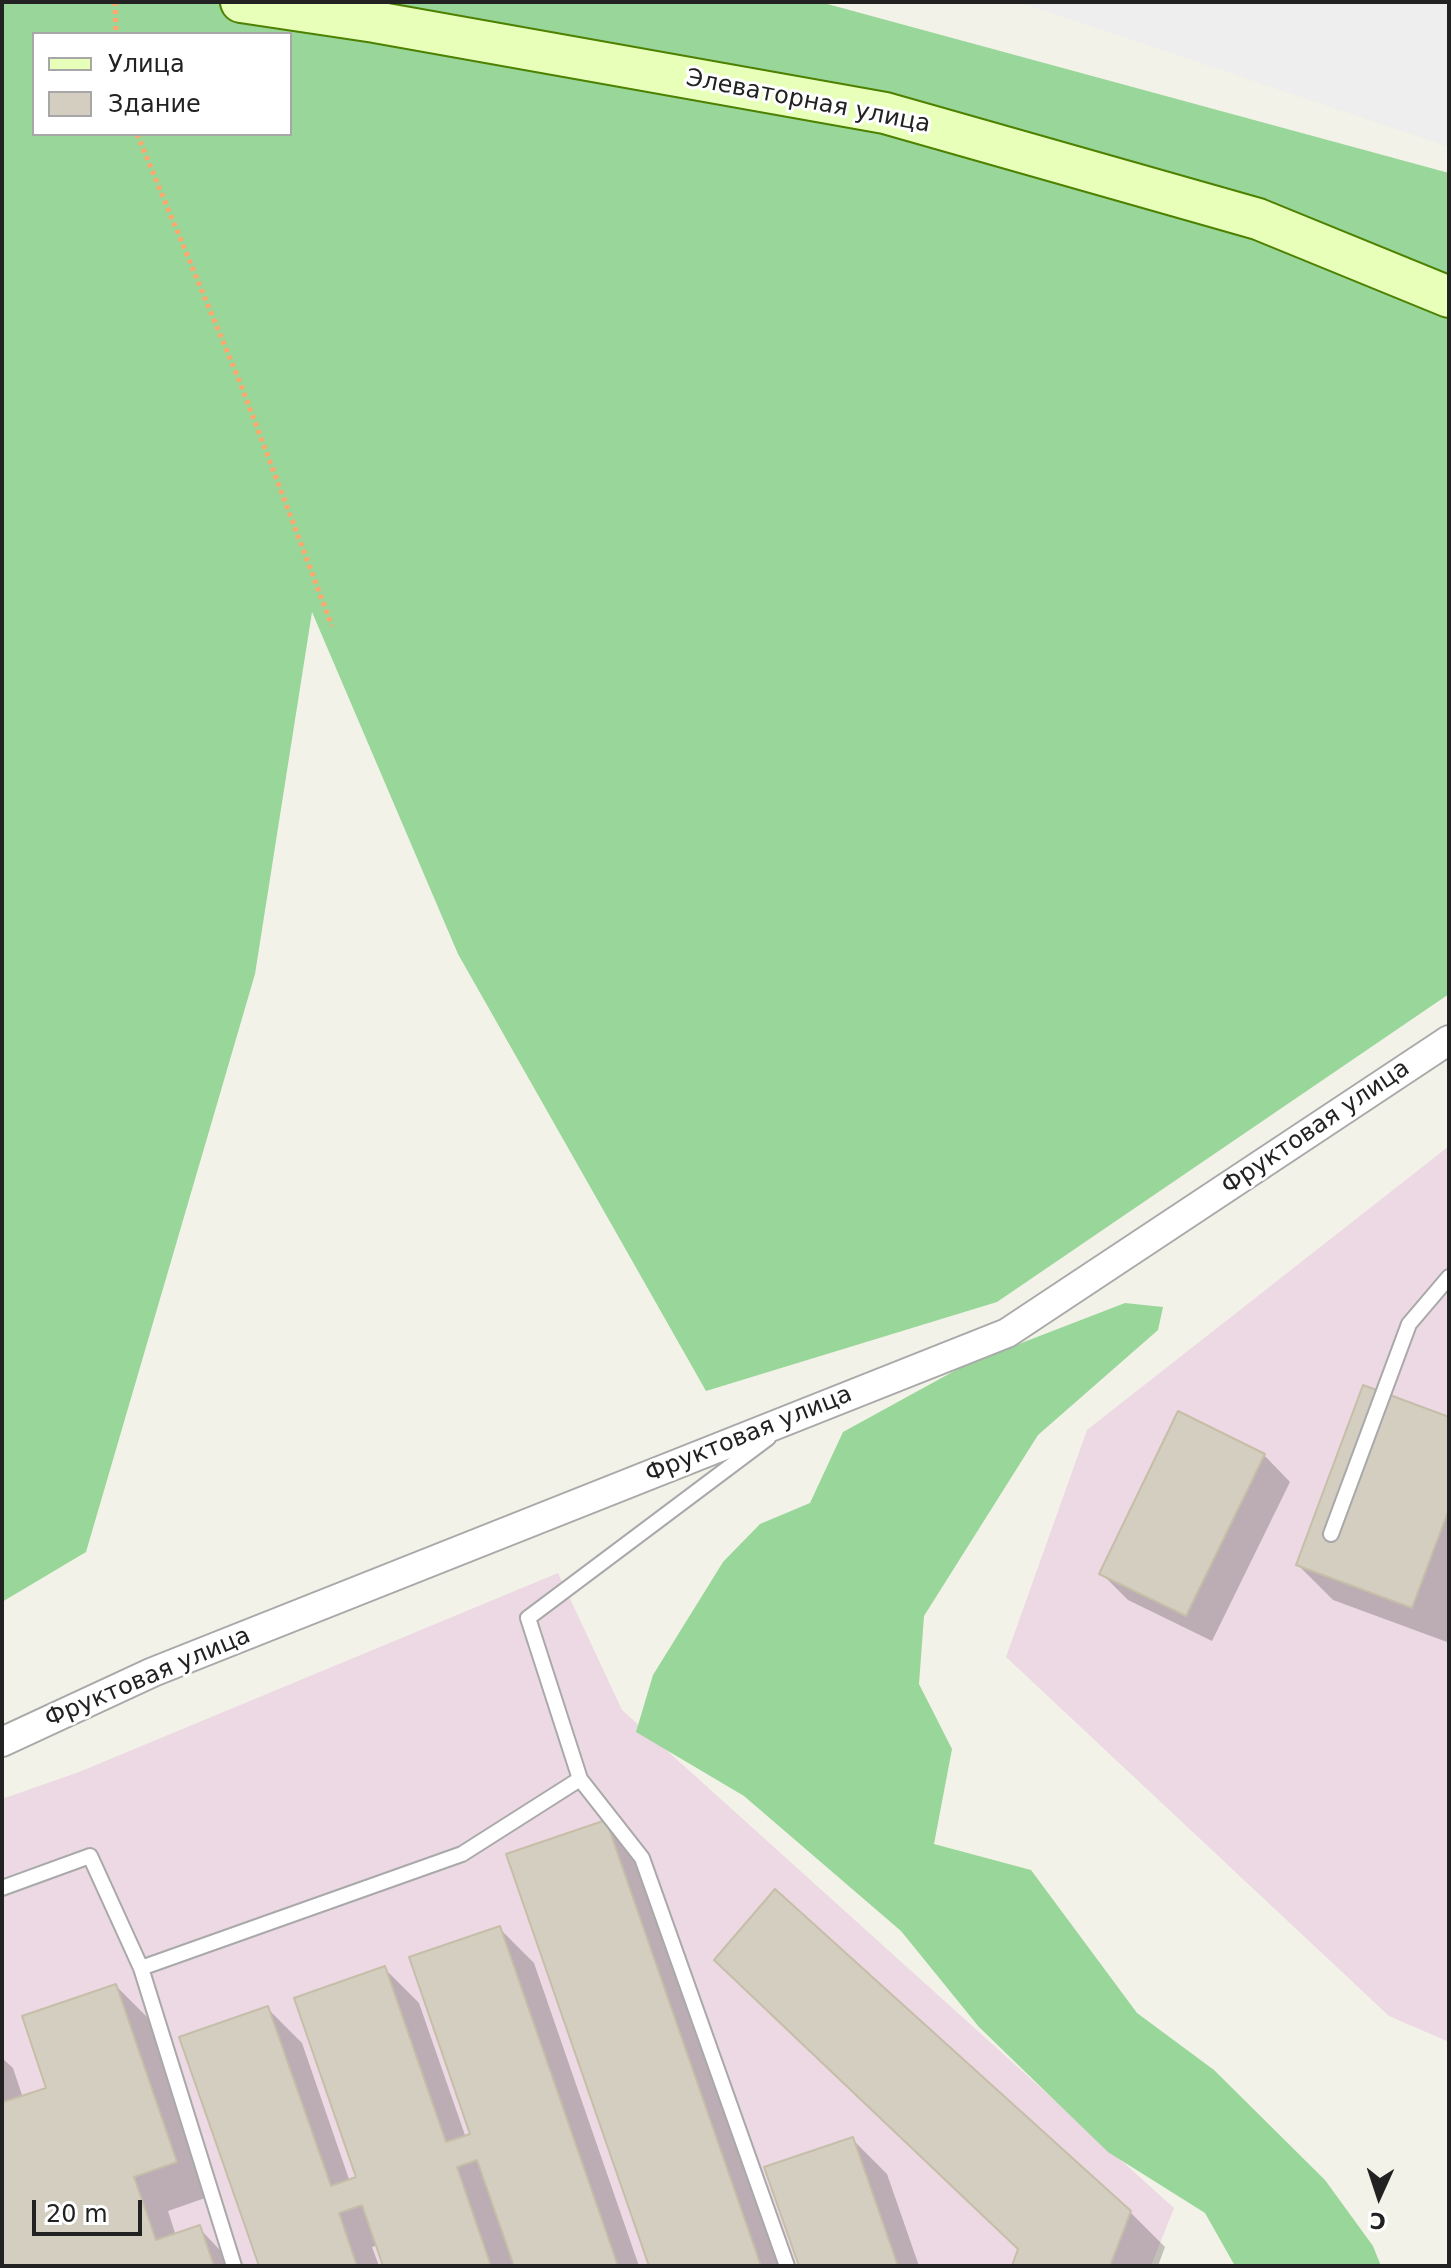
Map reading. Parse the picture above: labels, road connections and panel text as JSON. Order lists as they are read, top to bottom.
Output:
{
  "streets": {
    "street": ["Элеваторная улица", "Фруктовая улица"]
  },
  "legend": ["Улица", "Здание"],
  "scale_bar": "20 m",
  "north": "bottom"
}
